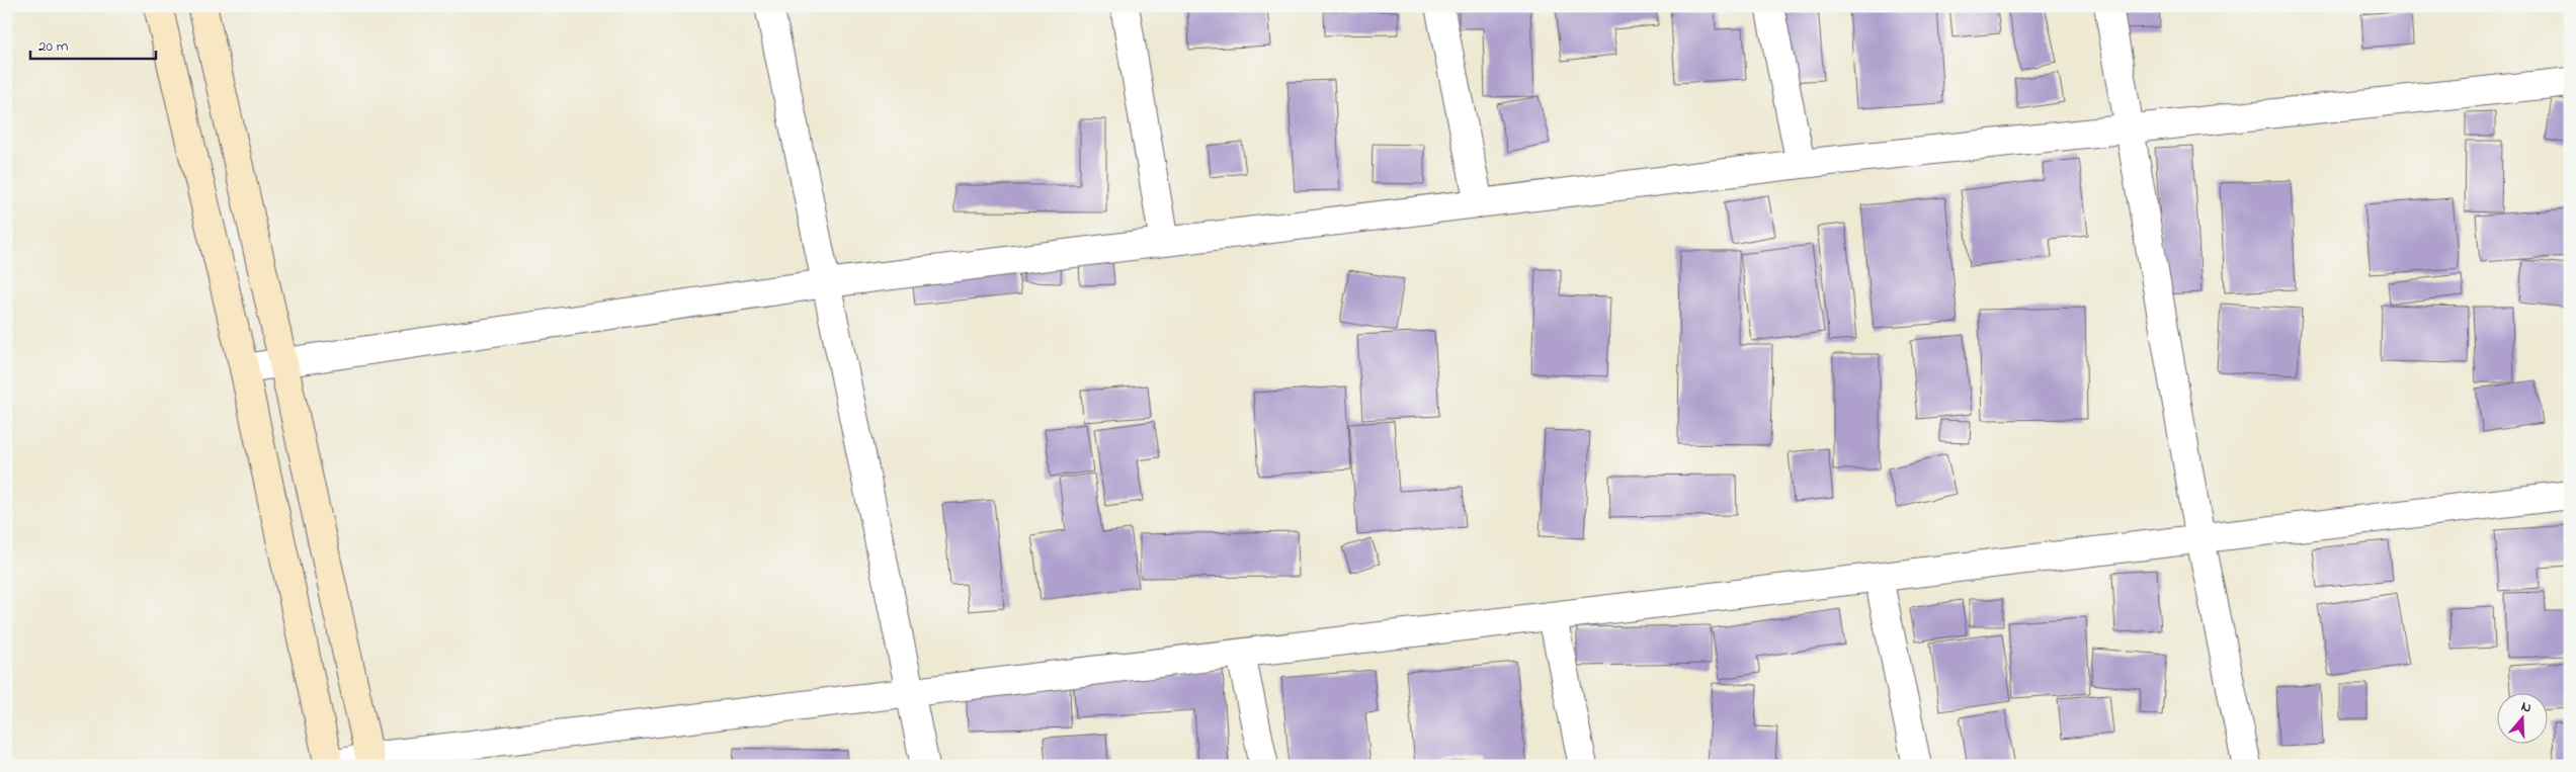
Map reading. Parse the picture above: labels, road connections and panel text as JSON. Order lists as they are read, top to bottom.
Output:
{
  "scale_bar": "20 m",
  "north": "top"
}
